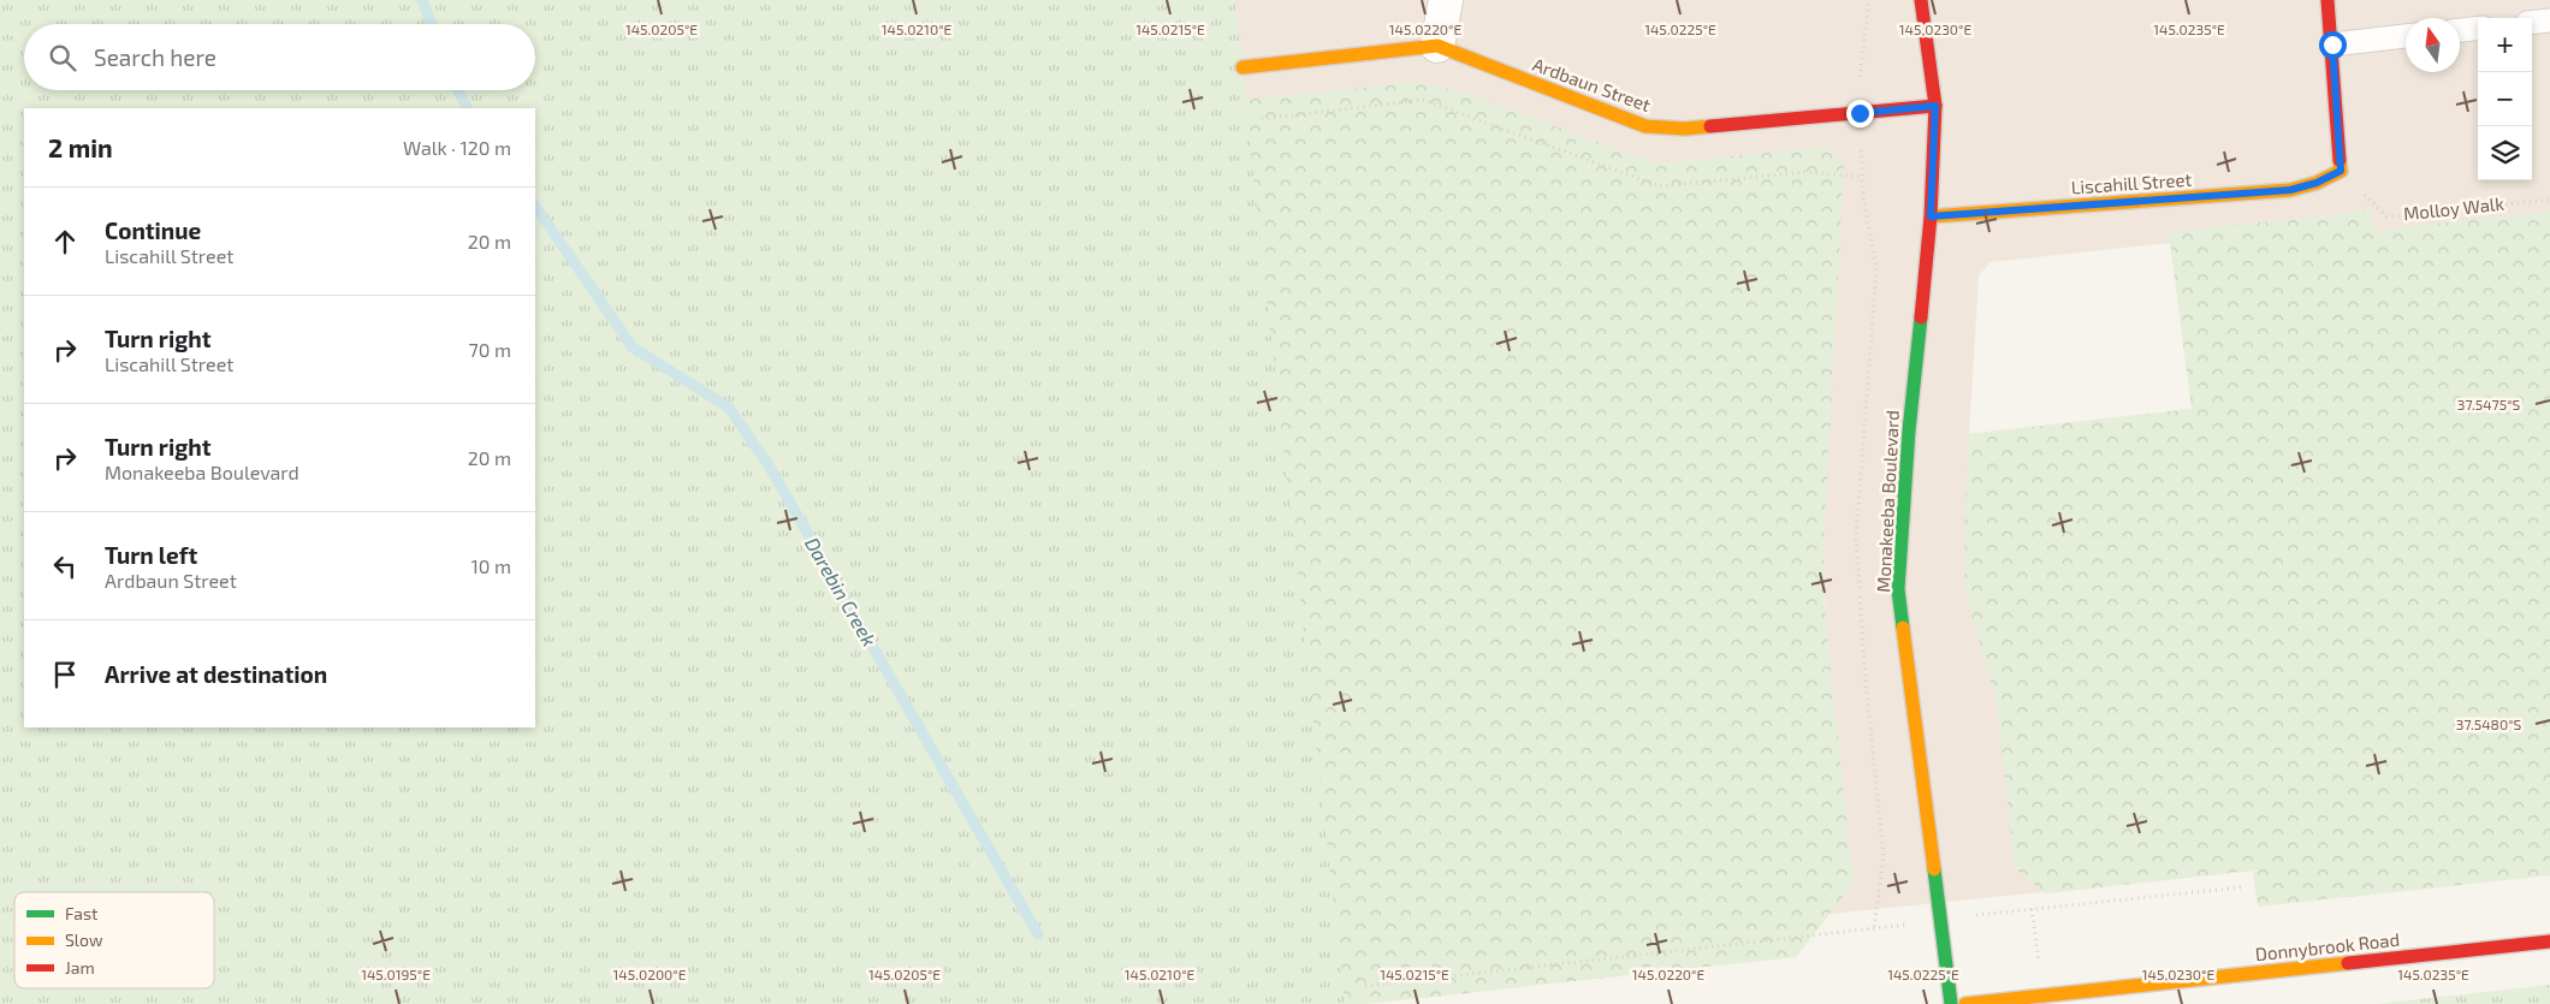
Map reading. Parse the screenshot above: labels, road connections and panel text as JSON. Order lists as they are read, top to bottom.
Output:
{
  "streets": {
    "street": [
      "Ardbaun Street",
      "Liscahill Street",
      "Monakeeba Boulevard",
      "Donnybrook Road"
    ],
    "path": ["Molloy Walk"]
  },
  "crossings": [
    ["Ardbaun Street", "Monakeeba Boulevard"],
    ["Liscahill Street", "Molloy Walk"],
    ["Liscahill Street", "Monakeeba Boulevard"]
  ],
  "water": ["Darebin Creek"],
  "legend": ["Fast", "Slow", "Jam"],
  "north": "top",
  "page": {
    "map_buttons": ["+", "−"],
    "search": "Search here",
    "heading": ["2 min", "Walk · 120 m"],
    "list": [
      ["Continue", "Liscahill Street", "20 m"],
      ["Turn right", "Liscahill Street", "70 m"],
      ["Turn right", "Monakeeba Boulevard", "20 m"],
      ["Turn left", "Ardbaun Street", "10 m"],
      "Arrive at destination"
    ]
  },
  "coordinates": [
    "145.0225°E",
    "145.0205°E",
    "145.0210°E",
    "145.0215°E",
    "145.0220°E",
    "145.0230°E",
    "145.0235°E",
    "37.5475°S",
    "37.5480°S",
    "145.0195°E",
    "145.0200°E"
  ]
}
